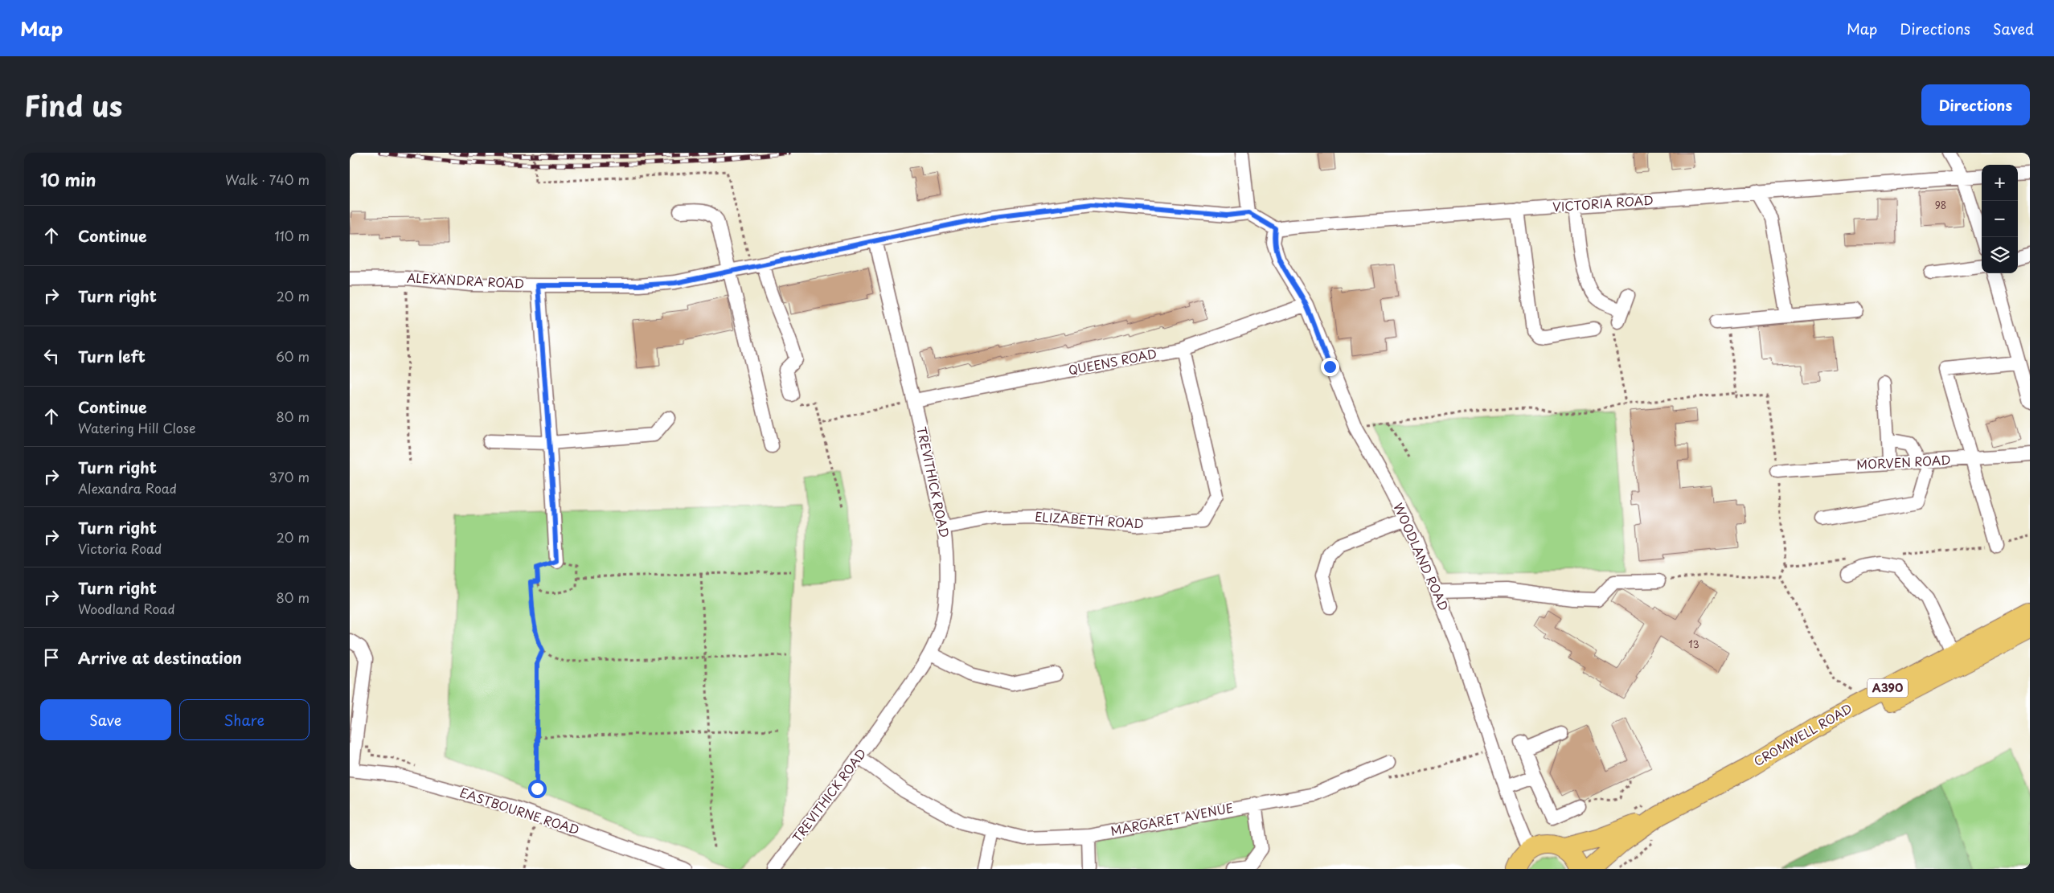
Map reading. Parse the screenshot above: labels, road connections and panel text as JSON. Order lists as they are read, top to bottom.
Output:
{
  "streets": {
    "highway": ["A390", "CROMWELL ROAD"],
    "street": [
      "VICTORIA ROAD",
      "ALEXANDRA ROAD",
      "QUEENS ROAD",
      "MORVEN ROAD",
      "TREVITHICK ROAD",
      "ELIZABETH ROAD",
      "WOODLAND ROAD",
      "EASTBOURNE ROAD",
      "MARGARET AVENUE"
    ]
  },
  "crossings": [
    ["VICTORIA ROAD", "WOODLAND ROAD"],
    ["ALEXANDRA ROAD", "TREVITHICK ROAD"],
    ["QUEENS ROAD", "TREVITHICK ROAD"],
    ["QUEENS ROAD", "ELIZABETH ROAD"],
    ["QUEENS ROAD", "WOODLAND ROAD"],
    ["TREVITHICK ROAD", "ELIZABETH ROAD"],
    ["TREVITHICK ROAD", "MARGARET AVENUE"],
    ["WOODLAND ROAD", "A390"],
    ["A390", "CROMWELL ROAD"]
  ],
  "house_numbers": ["98", "13"],
  "page": {
    "header": "Map",
    "nav": ["Map", "Directions", "Saved"],
    "title": "Find us",
    "buttons": [
      "Directions",
      ["Save", "Share"]
    ],
    "heading": ["10 min", "Walk · 740 m"],
    "map_buttons": ["+", "−"],
    "list": [
      ["Continue", "110 m"],
      ["Turn right", "20 m"],
      ["Turn left", "60 m"],
      ["Continue", "Watering Hill Close", "80 m"],
      ["Turn right", "Alexandra Road", "370 m"],
      ["Turn right", "Victoria Road", "20 m"],
      ["Turn right", "Woodland Road", "80 m"],
      "Arrive at destination"
    ]
  }
}
